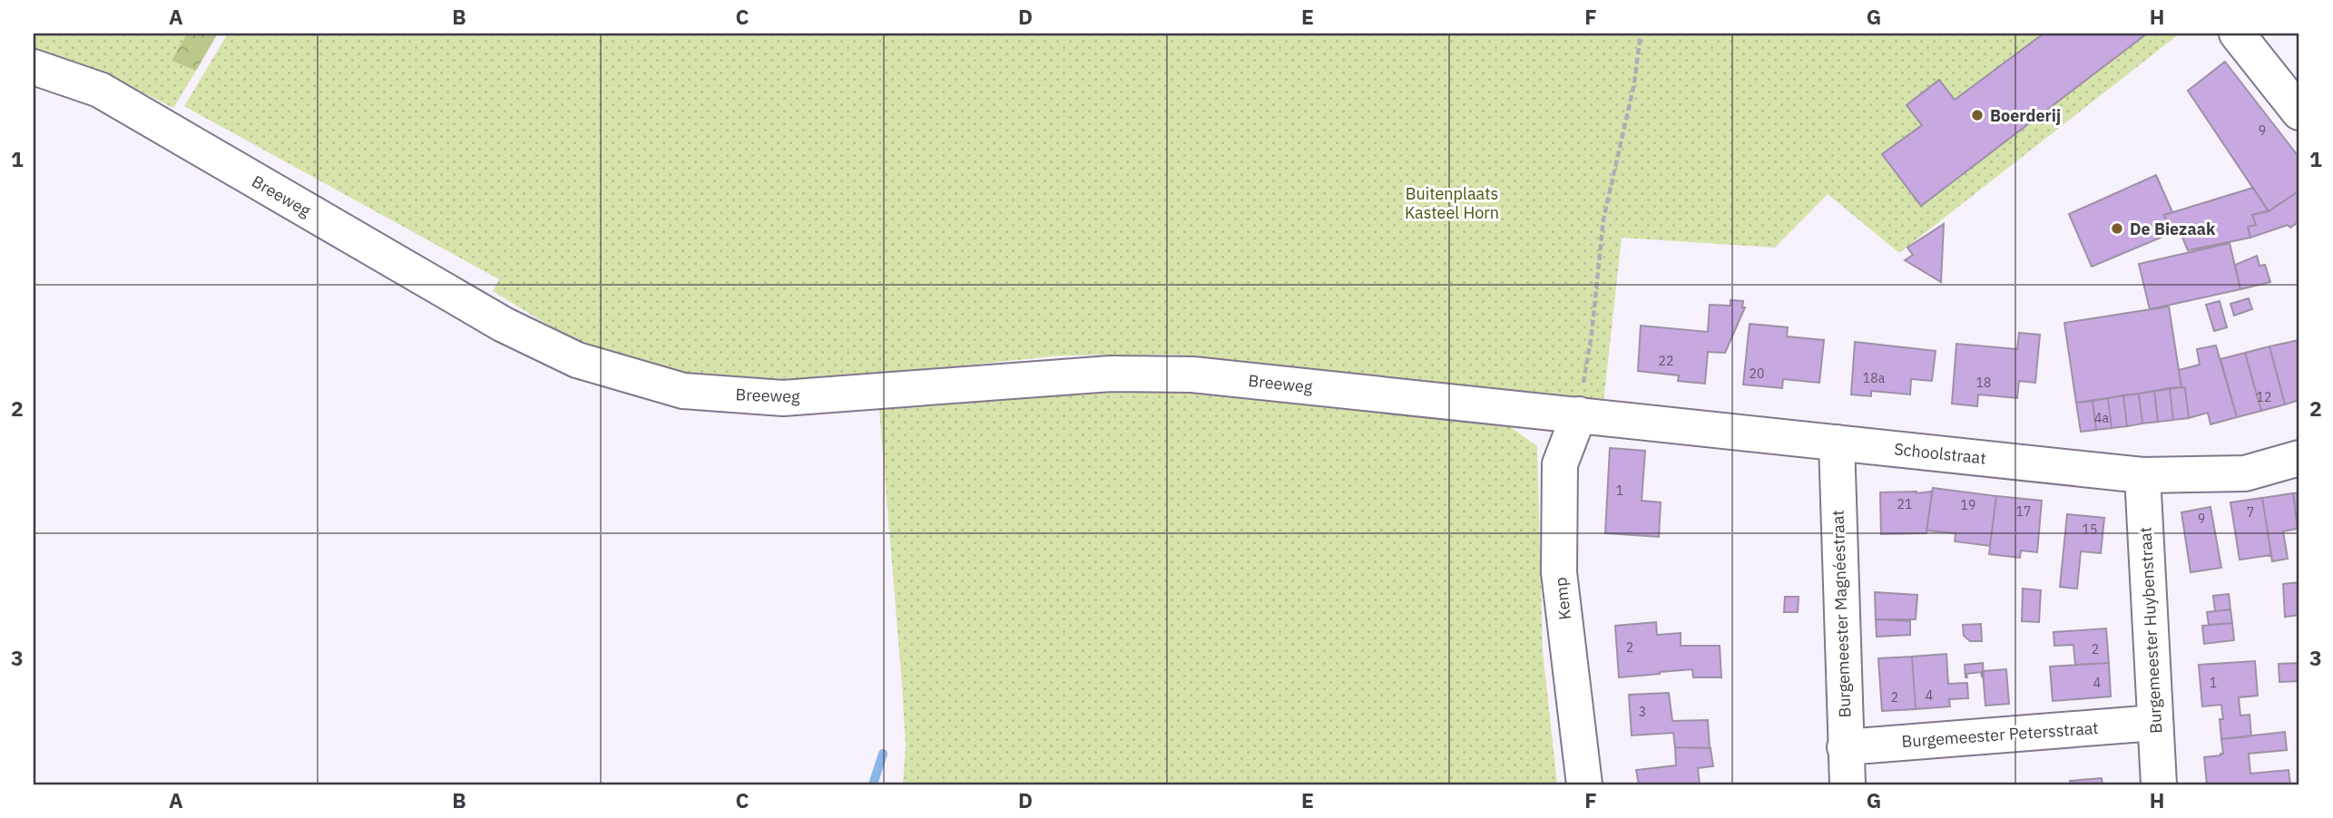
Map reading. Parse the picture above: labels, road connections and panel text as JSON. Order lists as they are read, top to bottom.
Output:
{
  "streets": {
    "street": [
      "Breeweg",
      "Schoolstraat",
      "Kemp",
      "Burgemeester Magnéestraat",
      "Burgemeester Huybenstraat",
      "Burgemeester Petersstraat"
    ]
  },
  "crossings": [
    ["Breeweg", "Schoolstraat"],
    ["Breeweg", "Kemp"],
    ["Schoolstraat", "Kemp"],
    ["Schoolstraat", "Burgemeester Magnéestraat"],
    ["Schoolstraat", "Burgemeester Huybenstraat"],
    ["Burgemeester Magnéestraat", "Burgemeester Petersstraat"],
    ["Burgemeester Huybenstraat", "Burgemeester Petersstraat"]
  ],
  "parks": ["Buitenplaats Kasteel Horn"],
  "places": ["Boerderij", "De Biezaak"],
  "house_numbers": [
    "9",
    "22",
    "20",
    "18a",
    "18",
    "12",
    "4a",
    "1",
    "21",
    "19",
    "17",
    "7",
    "9",
    "15",
    "2",
    "2",
    "4",
    "1",
    "4",
    "2",
    "3"
  ],
  "grid": {
    "columns": [
      "A",
      "B",
      "C",
      "D",
      "E",
      "F",
      "G",
      "H"
    ],
    "rows": ["1", "2", "3"]
  }
}
